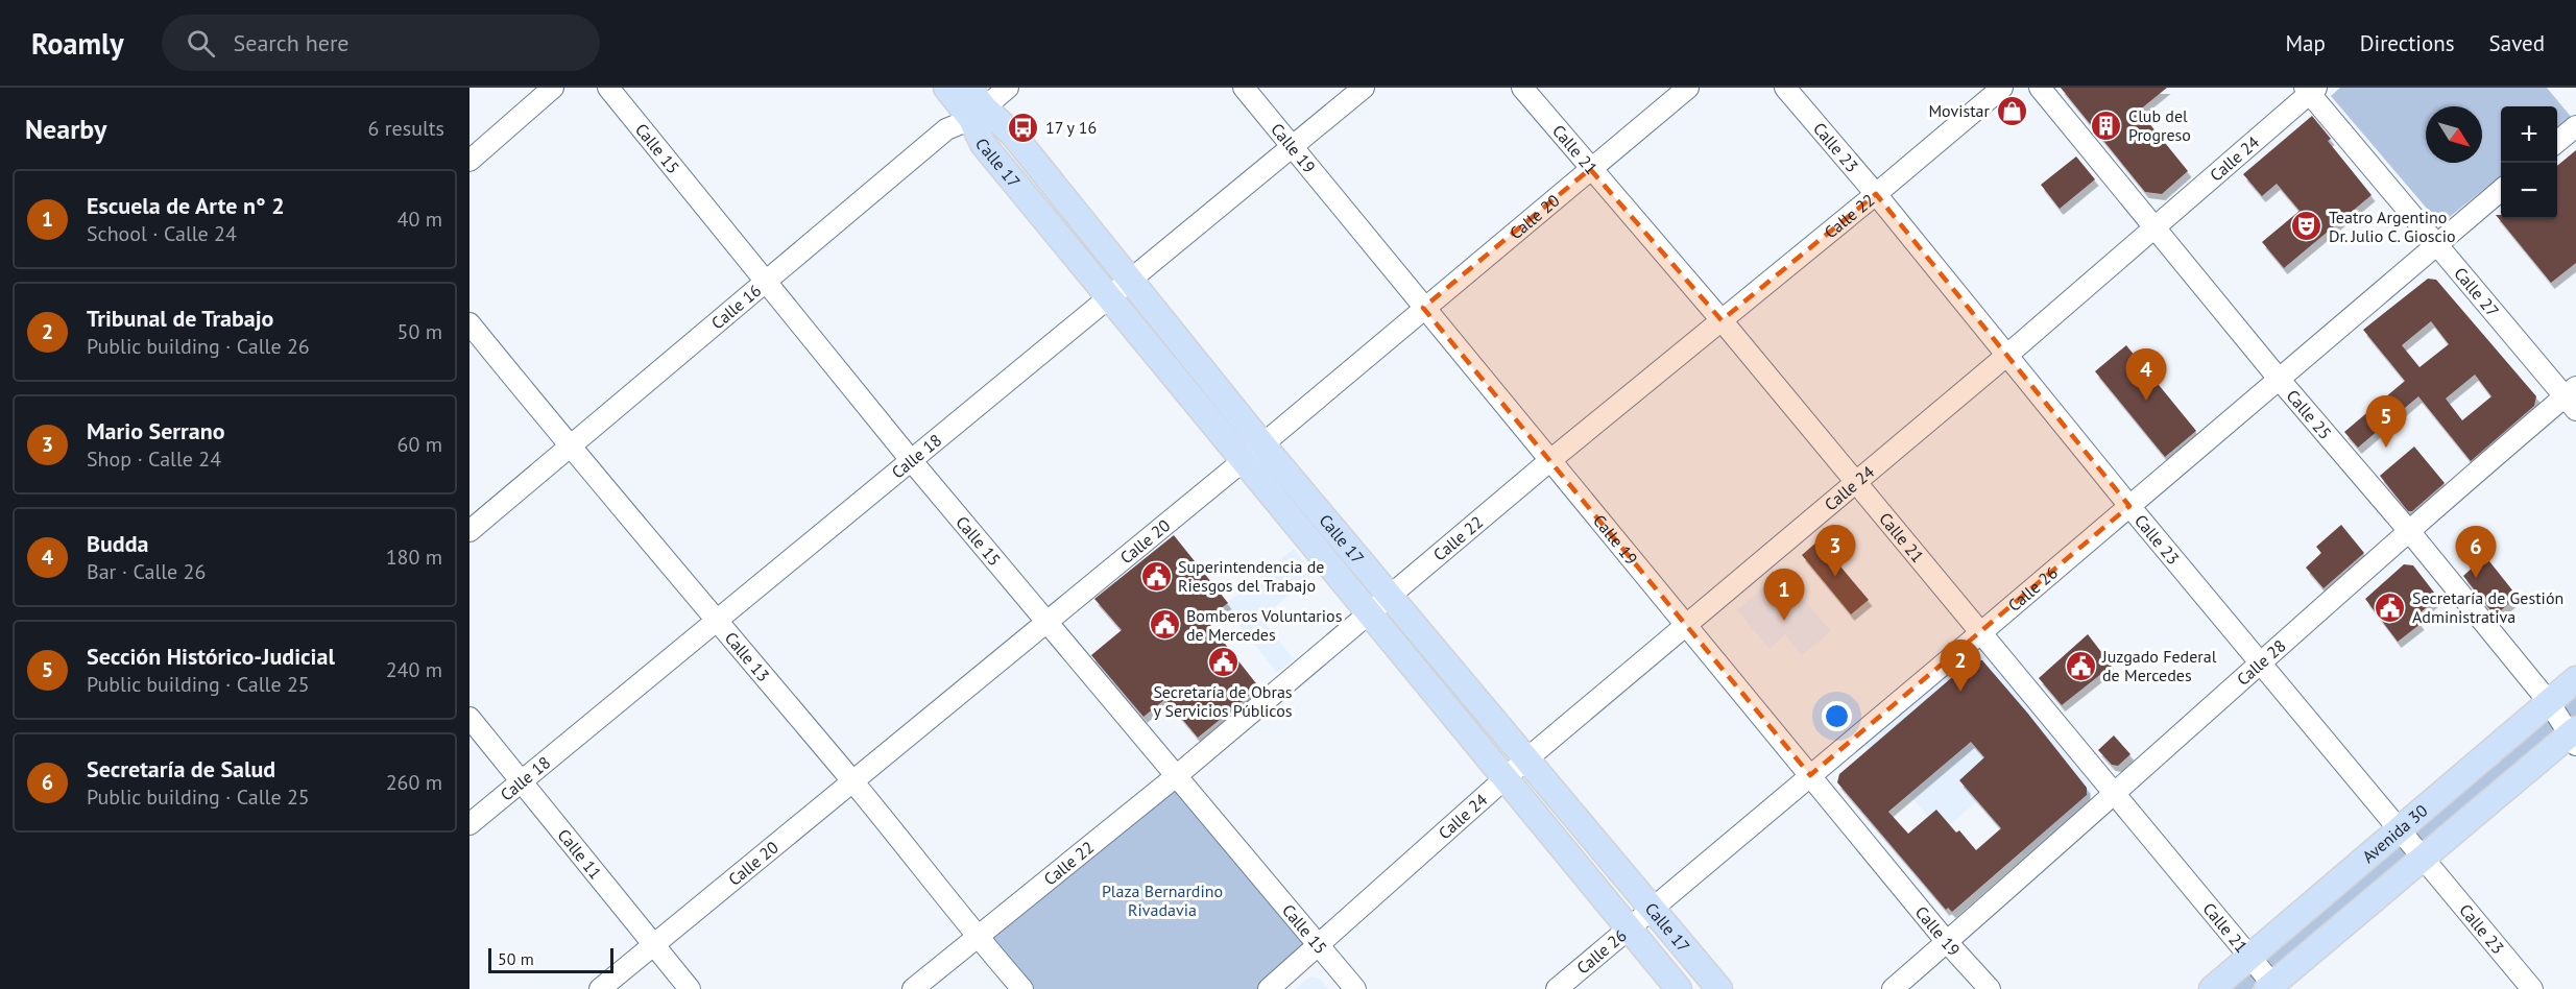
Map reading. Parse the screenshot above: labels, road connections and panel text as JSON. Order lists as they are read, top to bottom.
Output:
{
  "streets": {
    "main road": ["Calle 17", "Avenida 30"],
    "street": [
      "Calle 23",
      "Calle 15",
      "Calle 19",
      "Calle 21",
      "Calle 24",
      "Calle 20",
      "Calle 22",
      "Calle 27",
      "Calle 16",
      "Calle 25",
      "Calle 18",
      "Calle 26",
      "Calle 13",
      "Calle 28",
      "Calle 11"
    ]
  },
  "crossings": [
    ["Calle 23", "Calle 24"],
    ["Calle 23", "Calle 22"],
    ["Calle 23", "Calle 26"],
    ["Calle 23", "Calle 28"],
    ["Calle 23", "Avenida 30"],
    ["Calle 15", "Calle 24"],
    ["Calle 15", "Calle 20"],
    ["Calle 15", "Calle 22"],
    ["Calle 15", "Calle 16"],
    ["Calle 15", "Calle 18"],
    ["Calle 19", "Calle 24"],
    ["Calle 19", "Calle 20"],
    ["Calle 19", "Calle 22"],
    ["Calle 19", "Calle 18"],
    ["Calle 19", "Calle 26"],
    ["Calle 19", "Calle 28"],
    ["Calle 21", "Calle 24"],
    ["Calle 21", "Calle 20"],
    ["Calle 21", "Calle 22"],
    ["Calle 21", "Calle 26"],
    ["Calle 21", "Calle 28"],
    ["Calle 21", "Avenida 30"],
    ["Calle 24", "Calle 17"],
    ["Calle 24", "Calle 27"],
    ["Calle 24", "Calle 25"],
    ["Calle 17", "Calle 20"],
    ["Calle 17", "Calle 22"],
    ["Calle 17", "Calle 16"],
    ["Calle 17", "Calle 18"],
    ["Calle 17", "Calle 26"],
    ["Calle 20", "Calle 13"],
    ["Calle 20", "Calle 11"],
    ["Calle 22", "Calle 13"],
    ["Calle 27", "Calle 26"],
    ["Calle 27", "Calle 28"],
    ["Calle 16", "Calle 13"],
    ["Calle 25", "Calle 26"],
    ["Calle 25", "Calle 28"],
    ["Calle 25", "Avenida 30"],
    ["Calle 18", "Calle 13"],
    ["Calle 18", "Calle 11"]
  ],
  "parks": ["Plaza Bernardino Rivadavia"],
  "places": {
    "shop": ["Movistar"],
    "building": ["Club del Progreso"],
    "bus stop": ["17 y 16"],
    "theatre": ["Teatro Argentino Dr. Julio C. Gioscio"],
    "public building": [
      "Superintendencia de Riesgos del Trabajo",
      "Secretaría de Gestión Administrativa",
      "Bomberos Voluntarios de Mercedes",
      "Secretaría de Obras y Servicios Públicos",
      "Juzgado Federal de Mercedes"
    ]
  },
  "scale_bar": "50 m",
  "north": "bottom right",
  "page": {
    "header": "Roamly",
    "search": "Search here",
    "nav": ["Map", "Directions", "Saved"],
    "heading": ["Nearby", "6 results"],
    "map_buttons": ["+", "−"],
    "list": [
      {
        "mark": "1",
        "name": "Escuela de Arte n° 2",
        "note": "School · Calle 24",
        "value": "40 m"
      },
      {
        "mark": "2",
        "name": "Tribunal de Trabajo",
        "note": "Public building · Calle 26",
        "value": "50 m"
      },
      {
        "mark": "3",
        "name": "Mario Serrano",
        "note": "Shop · Calle 24",
        "value": "60 m"
      },
      {
        "mark": "4",
        "name": "Budda",
        "note": "Bar · Calle 26",
        "value": "180 m"
      },
      {
        "mark": "5",
        "name": "Sección Histórico-Judicial",
        "note": "Public building · Calle 25",
        "value": "240 m"
      },
      {
        "mark": "6",
        "name": "Secretaría de Salud",
        "note": "Public building · Calle 25",
        "value": "260 m"
      }
    ],
    "pins": [
      "4",
      "5",
      "3",
      "6",
      "1",
      "2"
    ],
    "scale": "50 m"
  }
}
